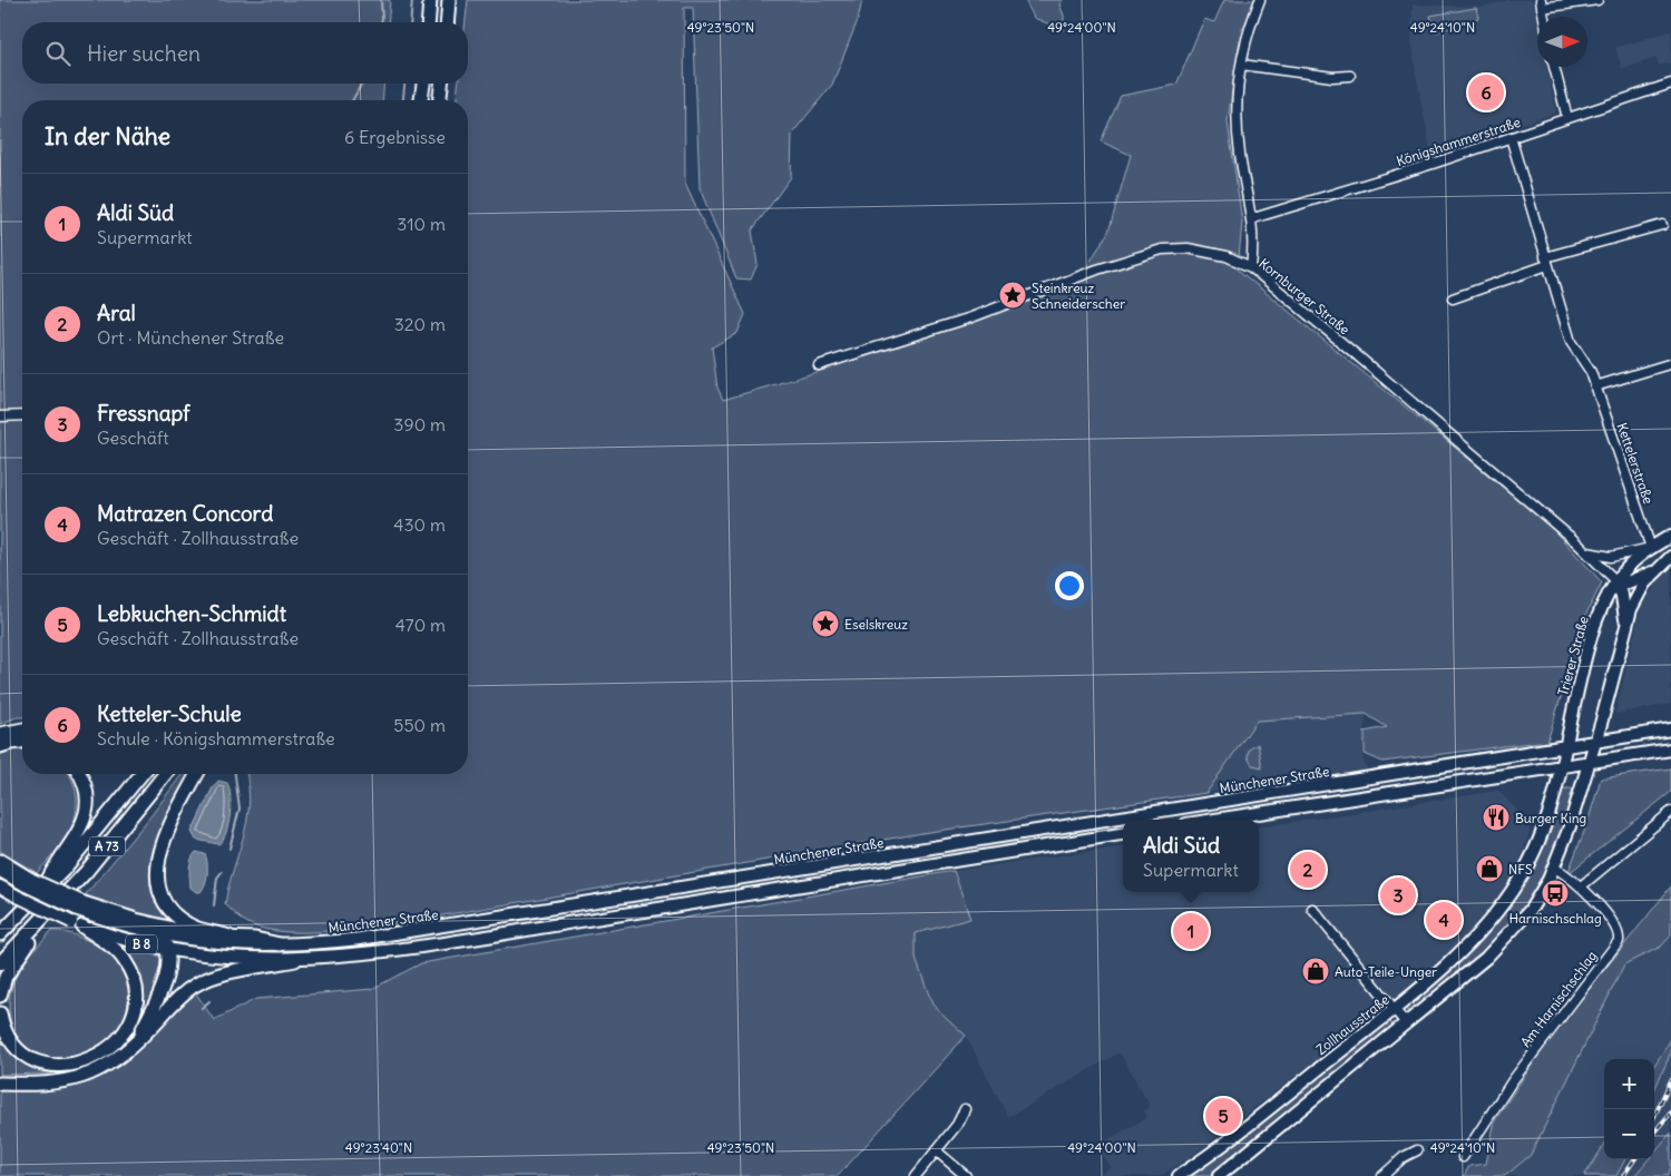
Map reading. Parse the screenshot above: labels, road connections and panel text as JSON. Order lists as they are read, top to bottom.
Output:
{
  "streets": {
    "highway": ["A 73"],
    "main road": [
      "Trierer Straße",
      "Münchener Straße",
      "B 8",
      "Zollhausstraße"
    ],
    "street": [
      "Königshammerstraße",
      "Kornburger Straße",
      "Kettelerstraße",
      "Am Harnischschlag"
    ]
  },
  "crossings": [
    ["Königshammerstraße", "Kettelerstraße"],
    ["Kornburger Straße", "Trierer Straße"],
    ["Kettelerstraße", "Trierer Straße"],
    ["Trierer Straße", "Münchener Straße"],
    ["Trierer Straße", "Zollhausstraße"],
    ["Münchener Straße", "Zollhausstraße"]
  ],
  "places": {
    "place": ["Steinkreuz Schneiderscher", "Eselskreuz"],
    "restaurant": ["Burger King"],
    "shop": ["NFS", "Auto-Teile-Unger"],
    "bus stop": ["Harnischschlag"]
  },
  "north": "right",
  "page": {
    "search": "Hier suchen",
    "pins": [
      "6",
      "2",
      "3",
      "4",
      "1",
      "5"
    ],
    "heading": ["In der Nähe", "6 Ergebnisse"],
    "list": [
      {
        "mark": "1",
        "name": "Aldi Süd",
        "note": "Supermarkt",
        "value": "310 m"
      },
      {
        "mark": "2",
        "name": "Aral",
        "note": "Ort · Münchener Straße",
        "value": "320 m"
      },
      {
        "mark": "3",
        "name": "Fressnapf",
        "note": "Geschäft",
        "value": "390 m"
      },
      {
        "mark": "4",
        "name": "Matrazen Concord",
        "note": "Geschäft · Zollhausstraße",
        "value": "430 m"
      },
      {
        "mark": "5",
        "name": "Lebkuchen-Schmidt",
        "note": "Geschäft · Zollhausstraße",
        "value": "470 m"
      },
      {
        "mark": "6",
        "name": "Ketteler-Schule",
        "note": "Schule · Königshammerstraße",
        "value": "550 m"
      }
    ],
    "popup": ["Aldi Süd", "Supermarkt"],
    "map_buttons": ["+", "−"]
  },
  "coordinates": [
    "49°23'50\"N",
    "49°24'00\"N",
    "49°24'10\"N",
    "49°23'40\"N"
  ]
}
